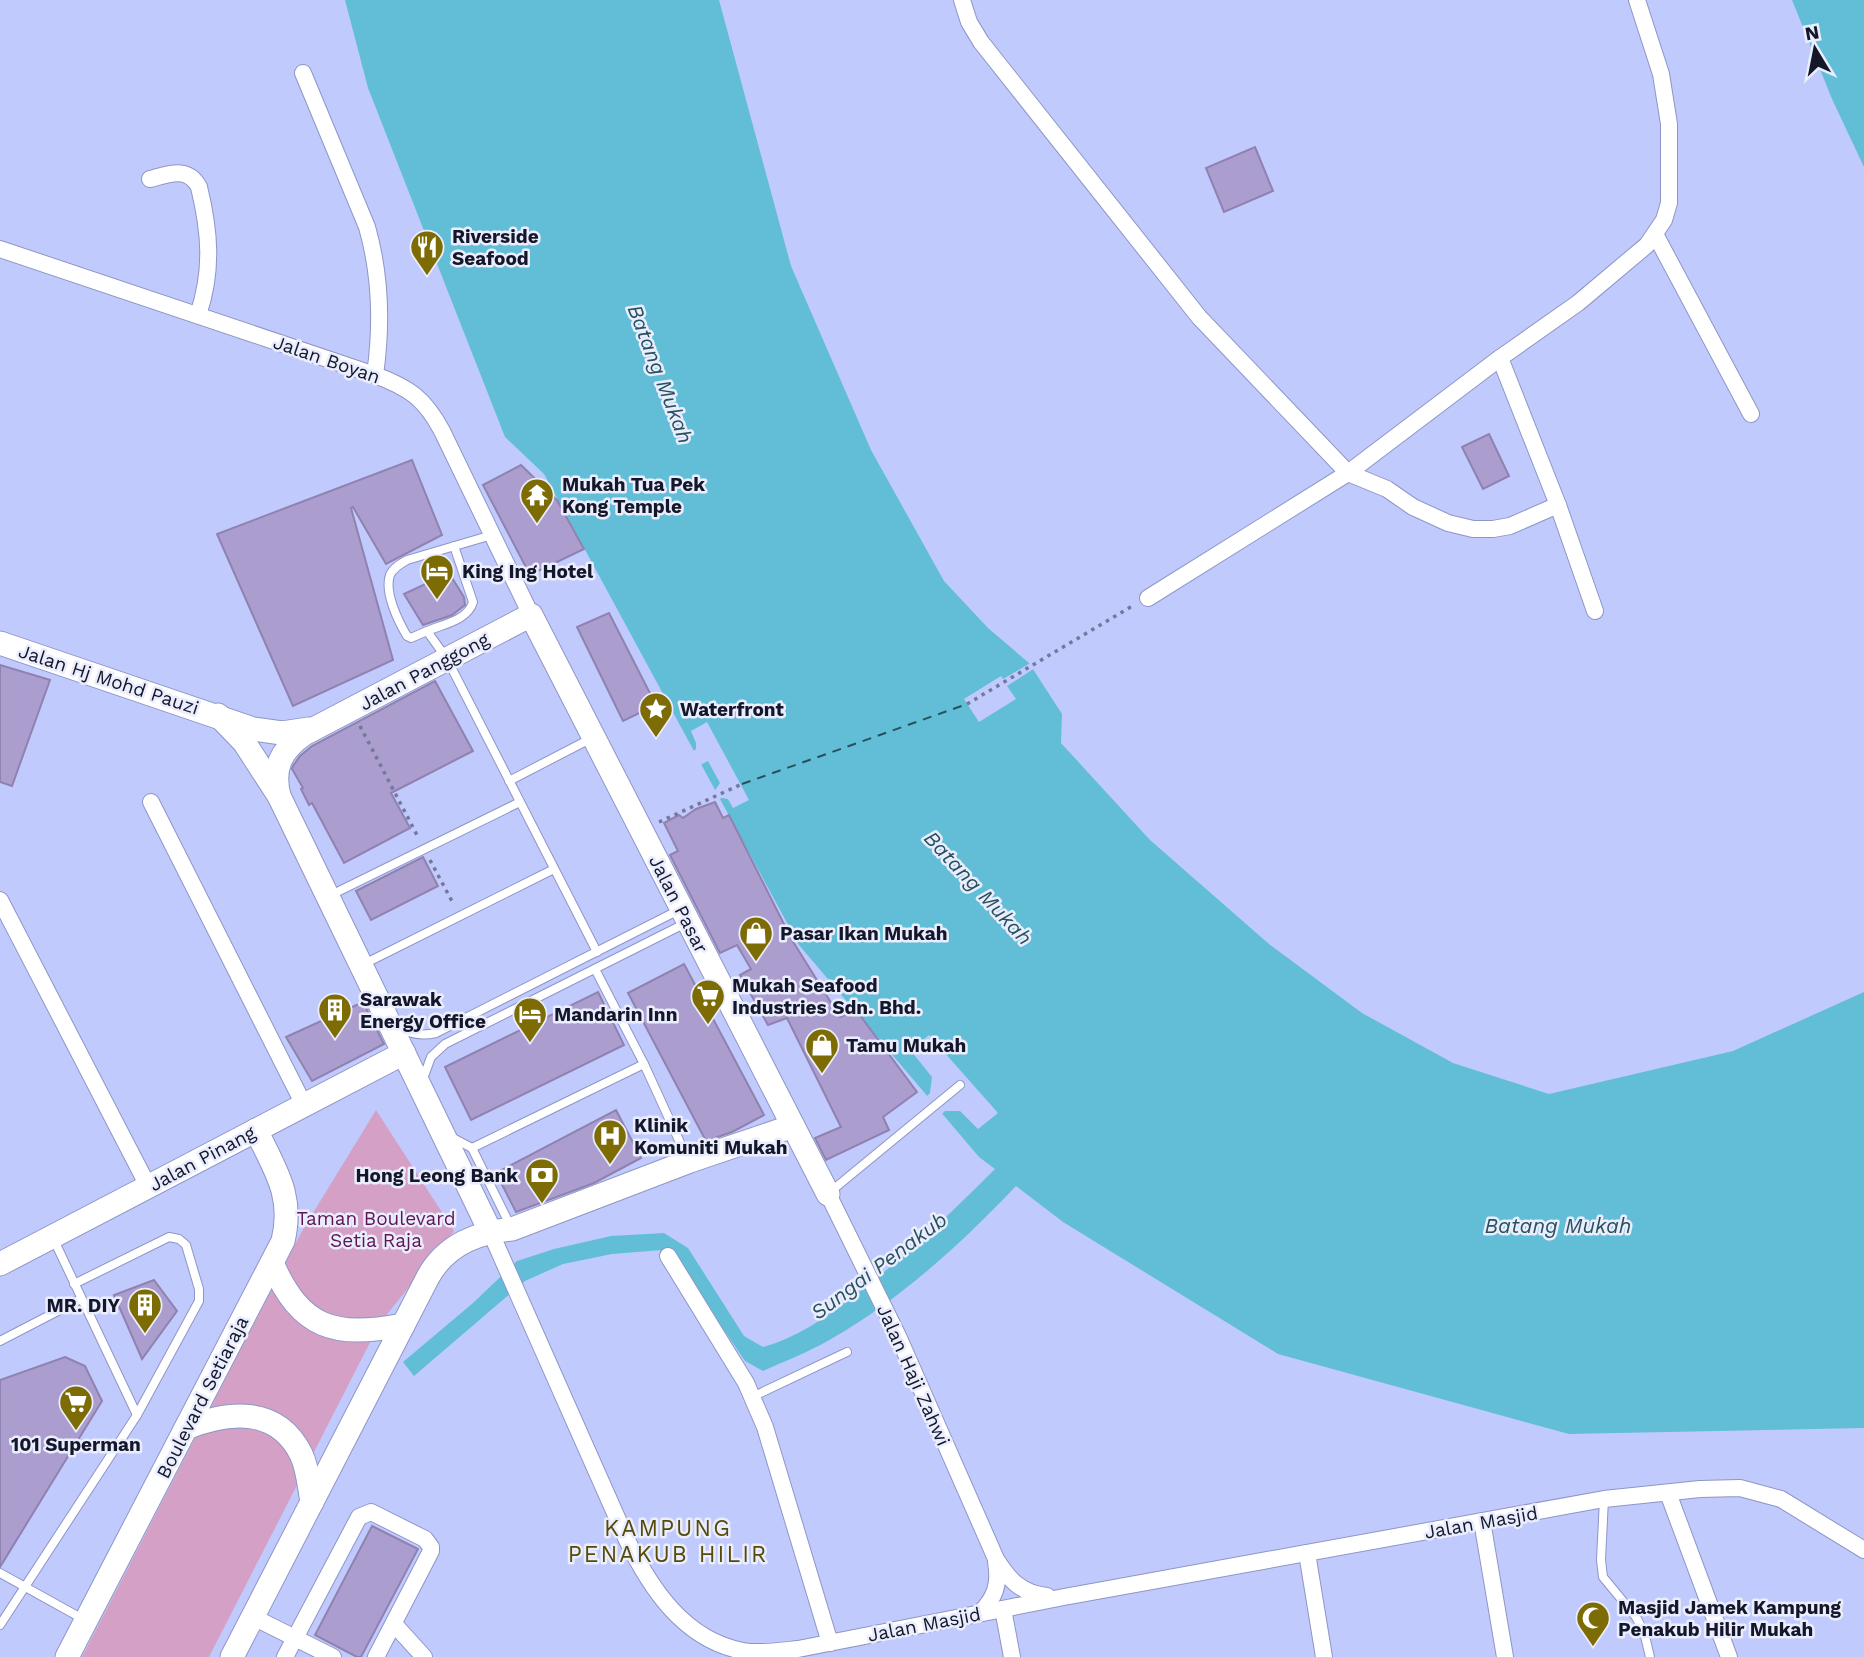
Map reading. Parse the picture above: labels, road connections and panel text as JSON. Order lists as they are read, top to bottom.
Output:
{
  "streets": {
    "street": [
      "Jalan Boyan",
      "Jalan Panggong",
      "Jalan Hj Mohd Pauzi",
      "Jalan Pasar",
      "Jalan Pinang",
      "Jalan Haji Zahwi",
      "Boulevard Setiaraja",
      "Jalan Masjid"
    ]
  },
  "crossings": [
    ["Jalan Boyan", "Jalan Panggong"],
    ["Jalan Boyan", "Jalan Pasar"],
    ["Jalan Panggong", "Jalan Hj Mohd Pauzi"],
    ["Jalan Panggong", "Jalan Pasar"],
    ["Jalan Pasar", "Jalan Haji Zahwi"],
    ["Jalan Pinang", "Boulevard Setiaraja"],
    ["Jalan Haji Zahwi", "Jalan Masjid"]
  ],
  "districts": ["KAMPUNG PENAKUB HILIR"],
  "water": ["Batang Mukah", "Sungai Penakub"],
  "parks": ["Taman Boulevard Setia Raja"],
  "places": {
    "restaurant": ["Riverside Seafood"],
    "temple": ["Mukah Tua Pek Kong Temple"],
    "hotel": ["King Ing Hotel", "Mandarin Inn"],
    "place": ["Waterfront"],
    "shop": ["Pasar Ikan Mukah", "Tamu Mukah"],
    "supermarket": ["Mukah Seafood Industries Sdn. Bhd.", "101 Superman"],
    "building": ["Sarawak Energy Office", "MR. DIY"],
    "hospital": ["Klinik Komuniti Mukah"],
    "bank": ["Hong Leong Bank"],
    "mosque": ["Masjid Jamek Kampung Penakub Hilir Mukah"]
  },
  "north": "top"
}
